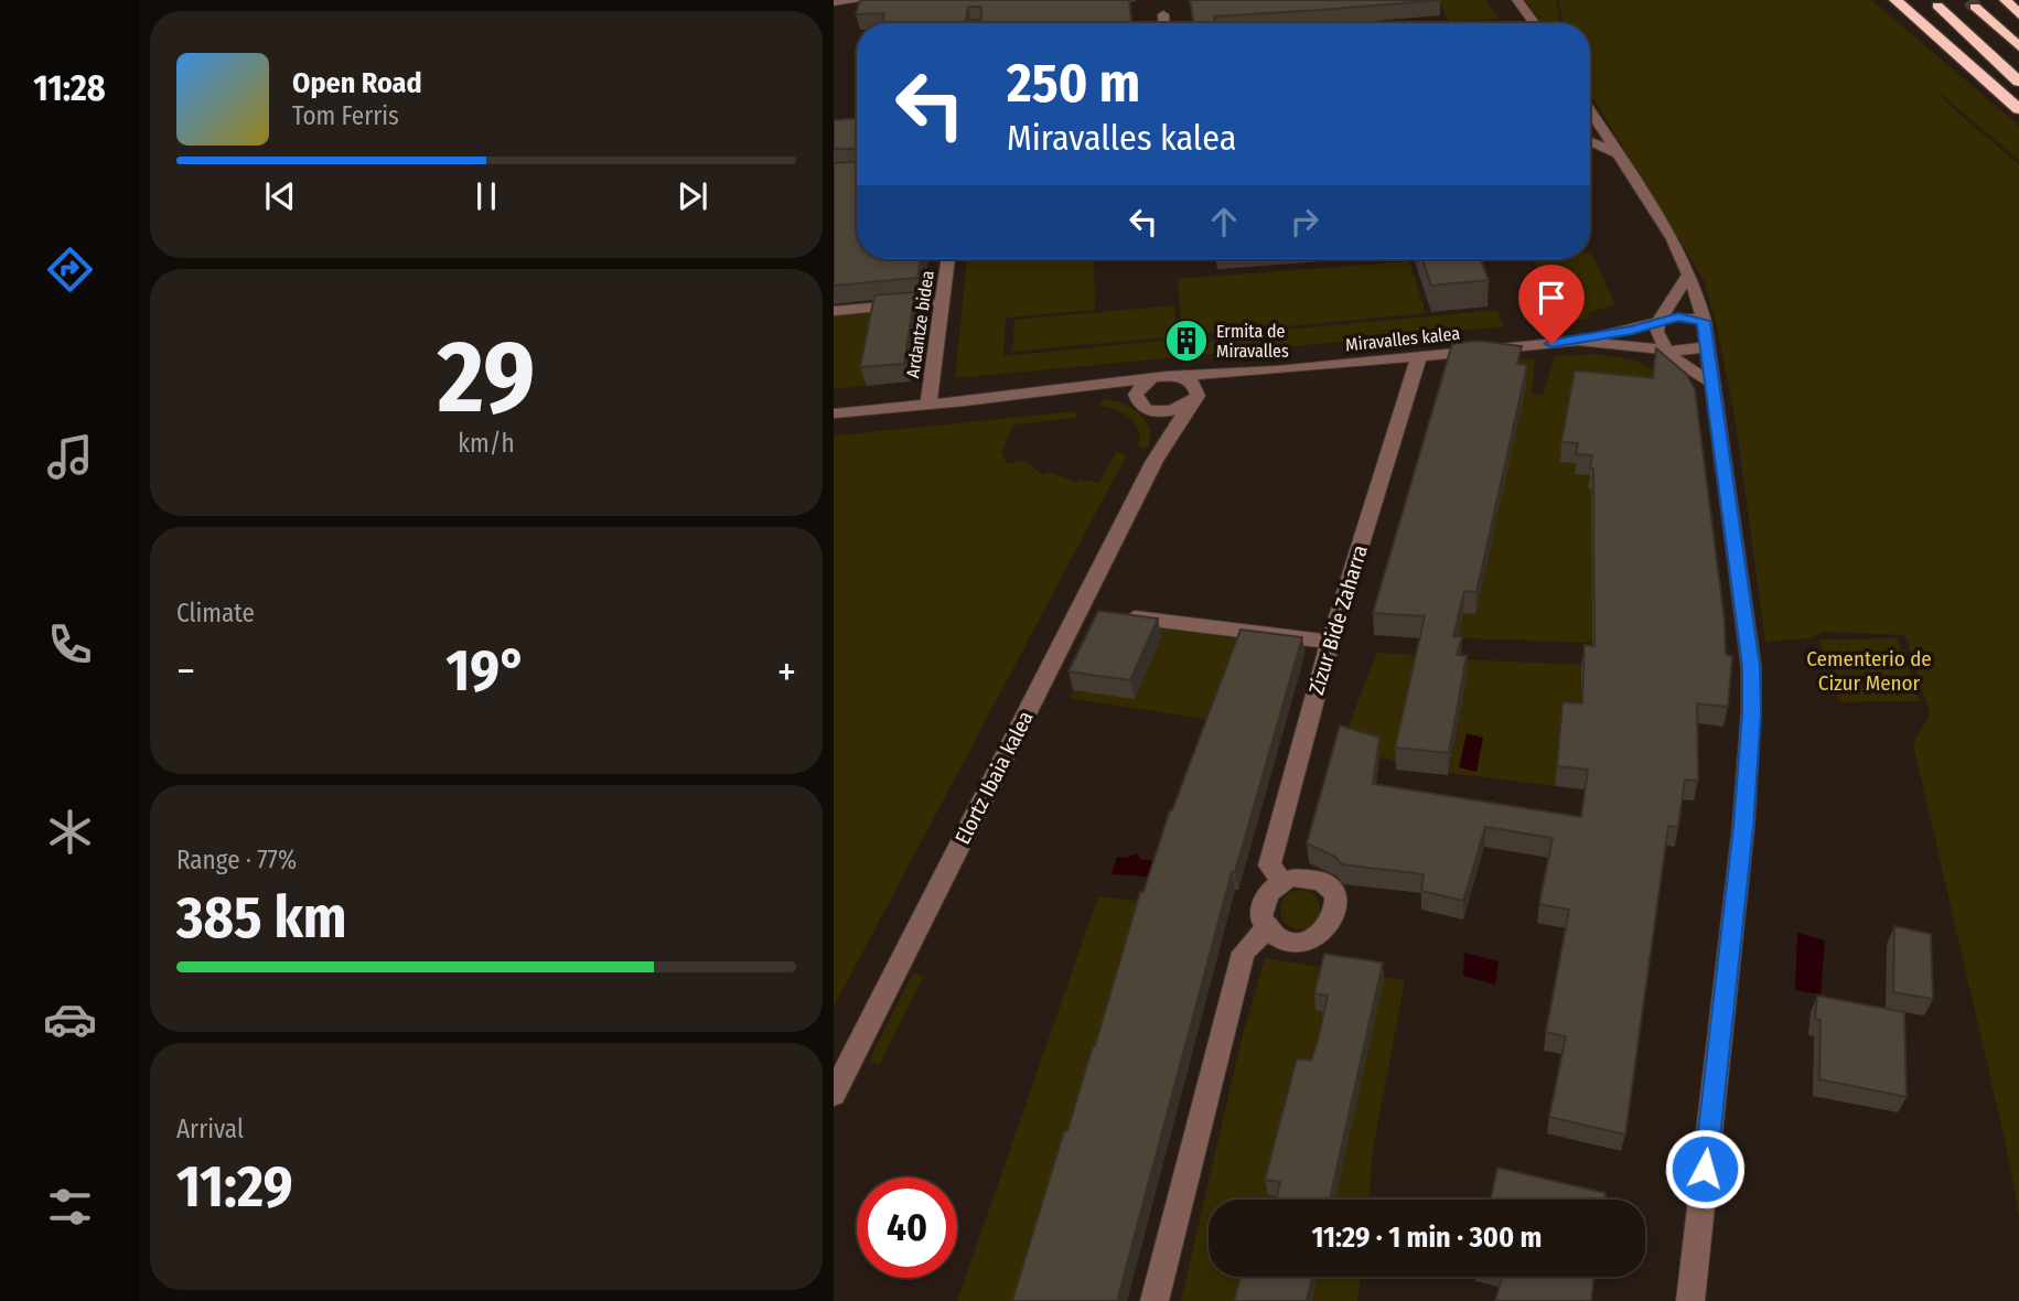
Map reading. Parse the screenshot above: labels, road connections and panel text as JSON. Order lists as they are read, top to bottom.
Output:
{
  "streets": {
    "street": [
      "Ardantze bidea",
      "Miravalles kalea",
      "Zizur Bide Zaharra",
      "Elortz Ibaia kalea"
    ]
  },
  "crossings": [
    ["Miravalles kalea", "Zizur Bide Zaharra"],
    ["Miravalles kalea", "Elortz Ibaia kalea"]
  ],
  "parks": ["Cementerio de Cizur Menor"],
  "places": {
    "building": ["Ermita de Miravalles"]
  },
  "page": {
    "tabs": "11:28",
    "turn": ["250 m", "Miravalles kalea"],
    "song": ["Open Road", "Tom Ferris"],
    "tile": [
      ["29", "km/h"],
      "Climate",
      ["Range · 77%", "385 km"],
      ["Arrival", "11:29"]
    ],
    "heat": ["−", "19°", "+"],
    "limit": "40",
    "trip": "11:29 · 1 min · 300 m"
  }
}
